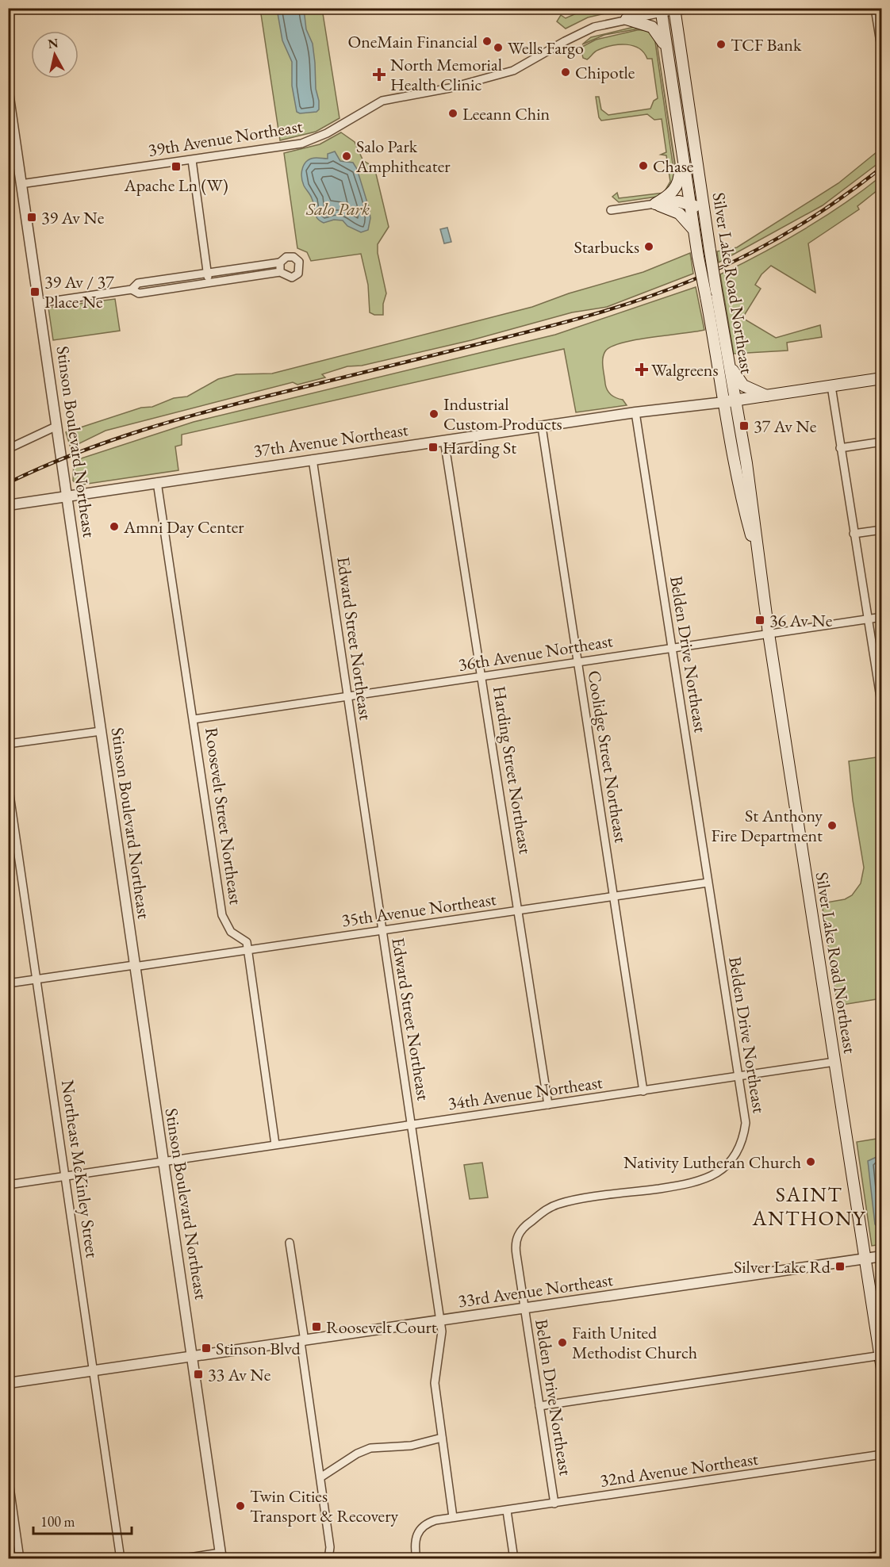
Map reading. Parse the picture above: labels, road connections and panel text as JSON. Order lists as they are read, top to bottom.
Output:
{
  "streets": {
    "main road": ["Silver Lake Road Northeast", "37th Avenue Northeast"],
    "street": [
      "39th Avenue Northeast",
      "Stinson Boulevard Northeast",
      "Edward Street Northeast",
      "36th Avenue Northeast",
      "Belden Drive Northeast",
      "Coolidge Street Northeast",
      "Harding Street Northeast",
      "Roosevelt Street Northeast",
      "35th Avenue Northeast",
      "34th Avenue Northeast",
      "Northeast McKinley Street",
      "33rd Avenue Northeast",
      "32nd Avenue Northeast"
    ]
  },
  "crossings": [
    ["39th Avenue Northeast", "Silver Lake Road Northeast"],
    ["39th Avenue Northeast", "Stinson Boulevard Northeast"],
    ["Silver Lake Road Northeast", "37th Avenue Northeast"],
    ["Silver Lake Road Northeast", "36th Avenue Northeast"],
    ["Silver Lake Road Northeast", "34th Avenue Northeast"],
    ["Silver Lake Road Northeast", "33rd Avenue Northeast"],
    ["37th Avenue Northeast", "Stinson Boulevard Northeast"],
    ["37th Avenue Northeast", "Edward Street Northeast"],
    ["37th Avenue Northeast", "Belden Drive Northeast"],
    ["37th Avenue Northeast", "Coolidge Street Northeast"],
    ["37th Avenue Northeast", "Harding Street Northeast"],
    ["37th Avenue Northeast", "Roosevelt Street Northeast"],
    ["Stinson Boulevard Northeast", "35th Avenue Northeast"],
    ["Stinson Boulevard Northeast", "34th Avenue Northeast"],
    ["Stinson Boulevard Northeast", "33rd Avenue Northeast"],
    ["Edward Street Northeast", "36th Avenue Northeast"],
    ["Edward Street Northeast", "35th Avenue Northeast"],
    ["Edward Street Northeast", "34th Avenue Northeast"],
    ["Edward Street Northeast", "33rd Avenue Northeast"],
    ["Edward Street Northeast", "32nd Avenue Northeast"],
    ["36th Avenue Northeast", "Belden Drive Northeast"],
    ["36th Avenue Northeast", "Coolidge Street Northeast"],
    ["36th Avenue Northeast", "Harding Street Northeast"],
    ["36th Avenue Northeast", "Roosevelt Street Northeast"],
    ["Belden Drive Northeast", "35th Avenue Northeast"],
    ["Belden Drive Northeast", "34th Avenue Northeast"],
    ["Belden Drive Northeast", "33rd Avenue Northeast"],
    ["Belden Drive Northeast", "32nd Avenue Northeast"],
    ["Coolidge Street Northeast", "35th Avenue Northeast"],
    ["Coolidge Street Northeast", "34th Avenue Northeast"],
    ["Harding Street Northeast", "35th Avenue Northeast"],
    ["Harding Street Northeast", "34th Avenue Northeast"],
    ["Roosevelt Street Northeast", "35th Avenue Northeast"],
    ["35th Avenue Northeast", "Northeast McKinley Street"],
    ["34th Avenue Northeast", "Northeast McKinley Street"],
    ["Northeast McKinley Street", "33rd Avenue Northeast"]
  ],
  "districts": ["SAINT ANTHONY"],
  "parks": ["Salo Park"],
  "places": {
    "other": [
      "OneMain Financial",
      "TCF Bank",
      "Wells Fargo",
      "Chipotle",
      "Leeann Chin",
      "Salo Park Amphitheater",
      "Chase",
      "Starbucks",
      "Industrial Custom Products",
      "Amni Day Center",
      "St Anthony Fire Department",
      "Nativity Lutheran Church",
      "Faith United Methodist Church",
      "Twin Cities Transport & Recovery"
    ],
    "health": ["North Memorial Health Clinic", "Walgreens"],
    "transit": [
      "Apache Ln (W)",
      "39 Av Ne",
      "39 Av / 37 Place Ne",
      "37 Av Ne",
      "Harding St",
      "36 Av Ne",
      "Silver Lake Rd",
      "Roosevelt Court",
      "Stinson Blvd",
      "33 Av Ne"
    ]
  },
  "scale_bar": "100 m",
  "north": "top"
}
